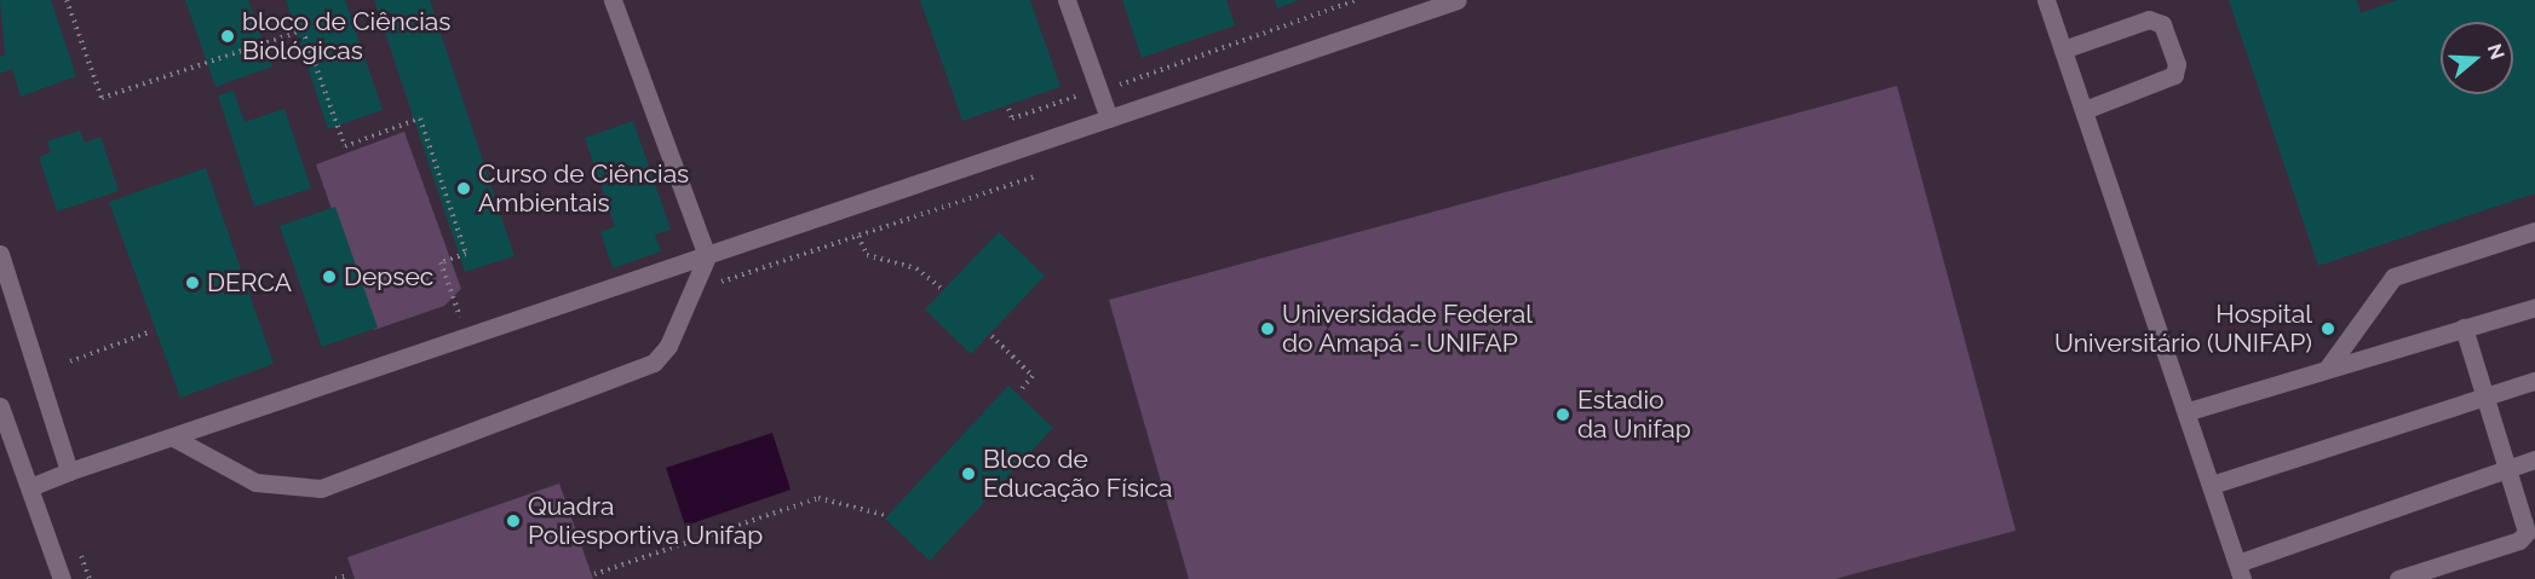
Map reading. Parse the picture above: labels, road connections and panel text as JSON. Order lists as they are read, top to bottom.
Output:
{
  "places": [
    "bloco de Ciências Biológicas",
    "Curso de Ciências Ambientais",
    "Depsec",
    "DERCA",
    "Universidade Federal do Amapá - UNIFAP",
    "Hospital Universitário (UNIFAP)",
    "Estadio da Unifap",
    "Bloco de Educação Física",
    "Quadra Poliesportiva Unifap"
  ],
  "north": "right"
}
